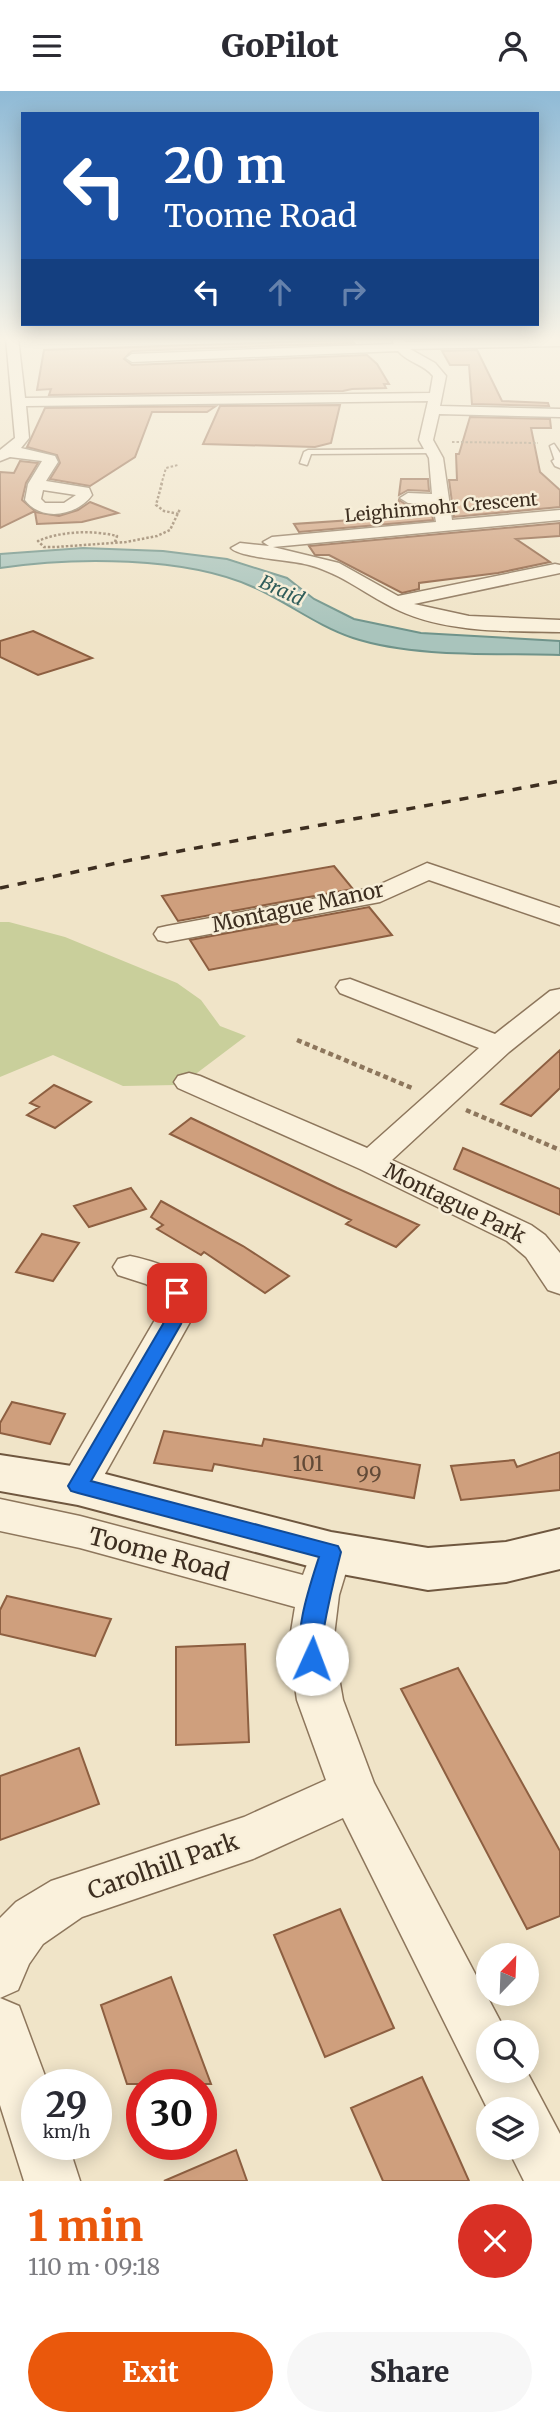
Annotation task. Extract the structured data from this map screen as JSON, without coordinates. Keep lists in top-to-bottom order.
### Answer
{
  "streets": {
    "main road": ["Toome Road"],
    "street": [
      "Leighinmohr Crescent",
      "Montague Manor",
      "Montague Park",
      "Carolhill Park"
    ]
  },
  "water": ["Braid"],
  "house_numbers": ["101", "99"],
  "north": "top right",
  "page": {
    "header": "GoPilot",
    "turn": ["20 m", "Toome Road"],
    "speed": "29 km/h",
    "limit": "30",
    "heading": ["1 min", "110 m · 09:18"],
    "buttons": ["Exit", "Share"]
  }
}
